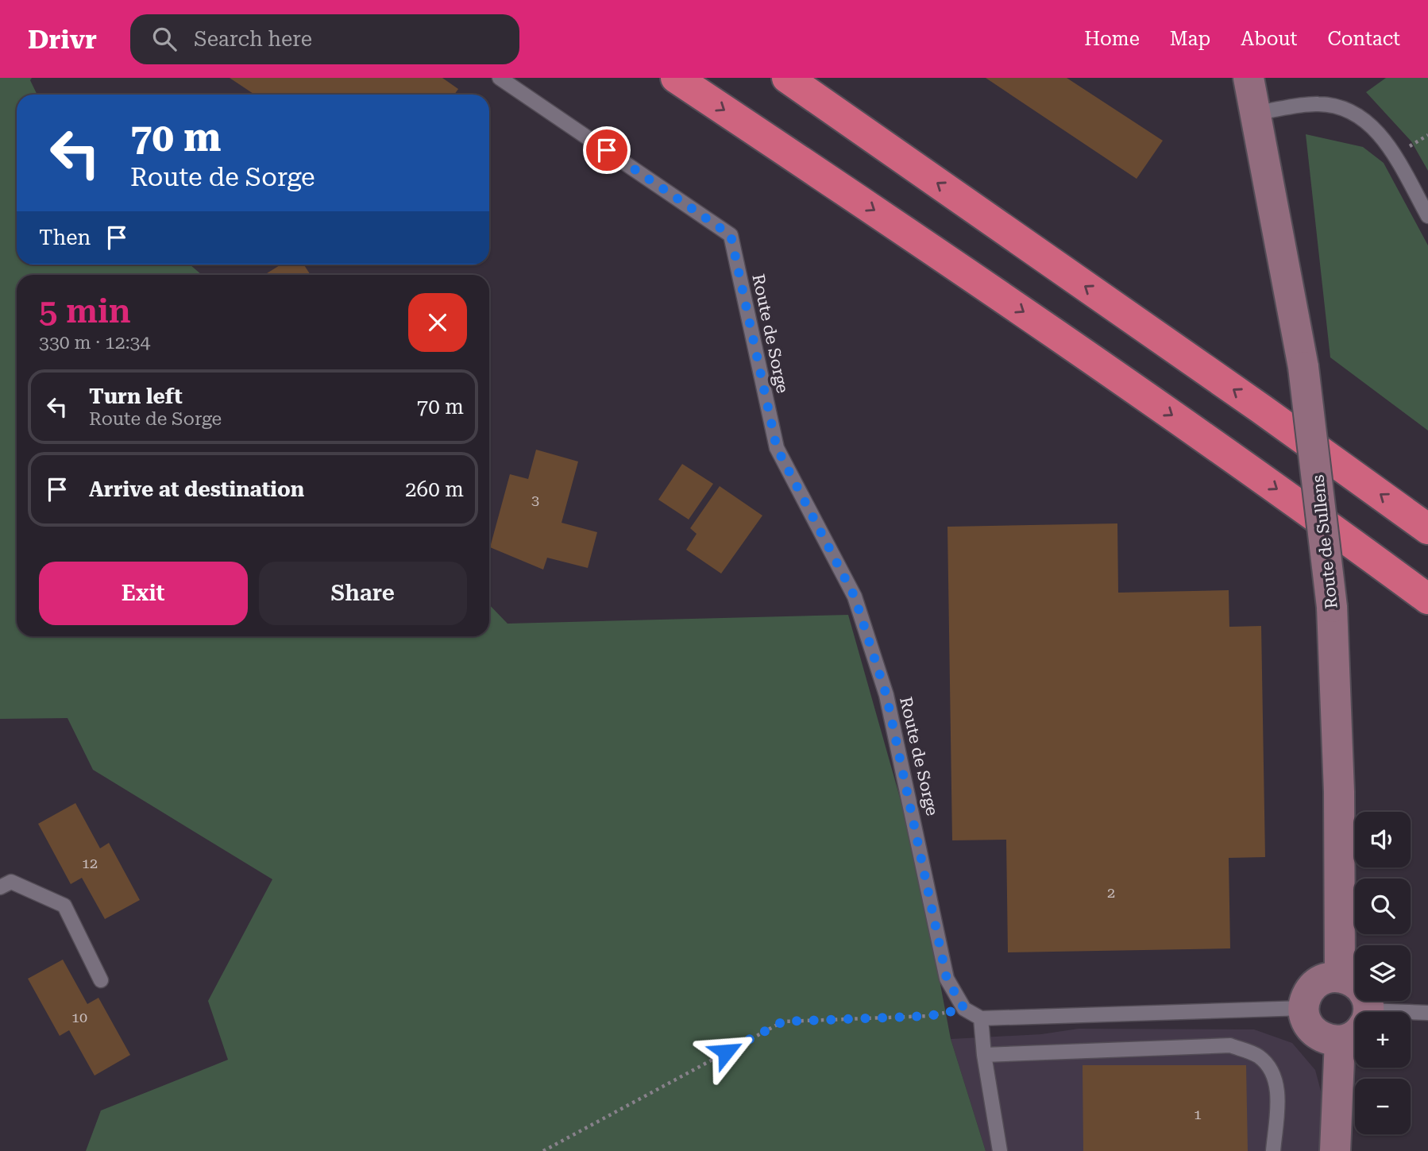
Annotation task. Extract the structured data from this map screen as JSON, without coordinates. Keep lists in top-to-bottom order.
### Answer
{
  "streets": {
    "main road": ["Route de Sullens"],
    "lane": ["Route de Sorge"]
  },
  "house_numbers": [
    "3",
    "12",
    "2",
    "10",
    "1"
  ],
  "page": {
    "header": "Drivr",
    "search": "Search here",
    "nav": [
      "Home",
      "Map",
      "About",
      "Contact"
    ],
    "turn": ["70 m", "Route de Sorge"],
    "then": "Then",
    "heading": ["5 min", "330 m · 12:34"],
    "list": [
      {
        "name": "Turn left",
        "note": "Route de Sorge",
        "value": "70 m"
      },
      {
        "name": "Arrive at destination",
        "value": "260 m"
      }
    ],
    "buttons": ["Exit", "Share"],
    "map_buttons": ["+", "−"]
  }
}
